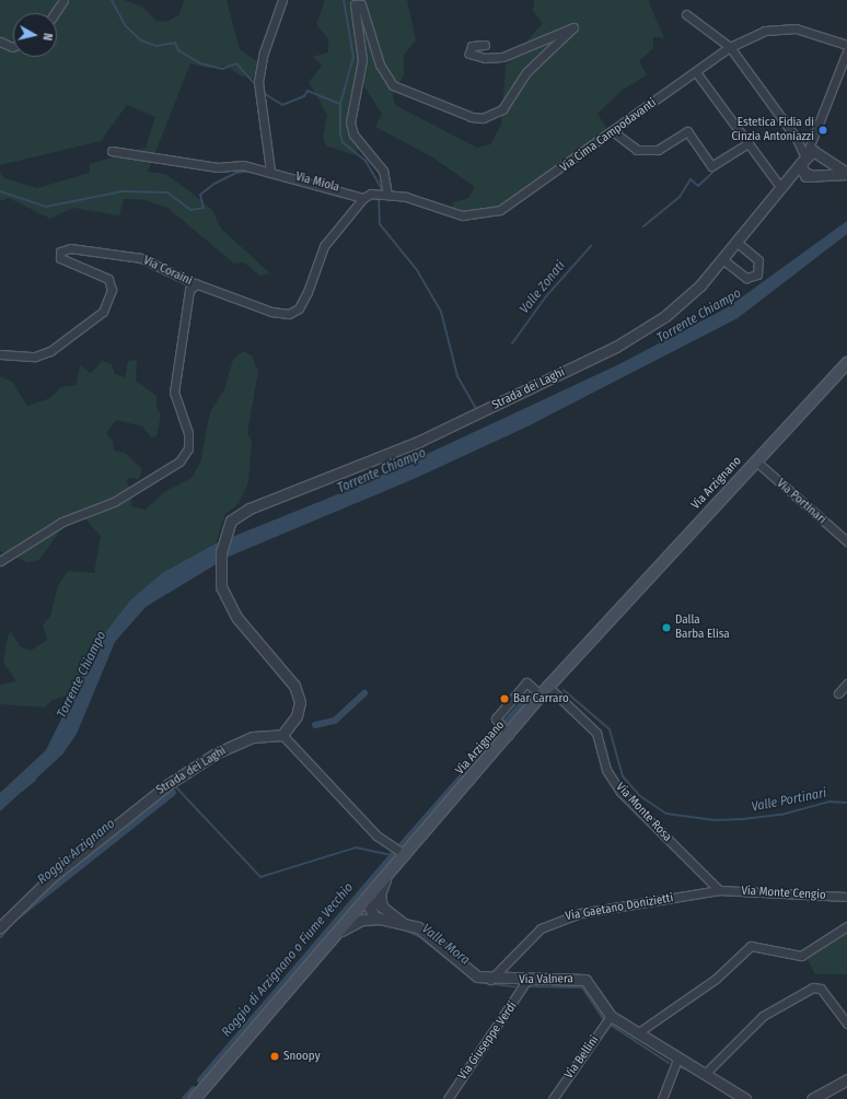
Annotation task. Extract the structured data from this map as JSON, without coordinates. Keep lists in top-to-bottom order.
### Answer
{
  "streets": {
    "main road": ["Via Arzignano"],
    "street": [
      "Via Cima Campodavanti",
      "Via Miola",
      "Via Coraini",
      "Strada dei Laghi",
      "Via Portinari",
      "Via Monte Rosa",
      "Via Monte Cengio",
      "Via Gaetano Donizietti",
      "Via Valnera",
      "Via Giuseppe Verdi",
      "Via Bellini"
    ]
  },
  "crossings": [
    ["Via Cima Campodavanti", "Via Miola"],
    ["Via Cima Campodavanti", "Via Coraini"],
    ["Via Miola", "Via Coraini"],
    ["Via Arzignano", "Via Portinari"],
    ["Via Arzignano", "Via Monte Rosa"],
    ["Via Arzignano", "Via Valnera"],
    ["Via Monte Rosa", "Via Monte Cengio"],
    ["Via Monte Rosa", "Via Gaetano Donizietti"],
    ["Via Monte Cengio", "Via Gaetano Donizietti"],
    ["Via Gaetano Donizietti", "Via Valnera"],
    ["Via Valnera", "Via Giuseppe Verdi"],
    ["Via Valnera", "Via Bellini"]
  ],
  "water": [
    "Valle Zonati",
    "Torrente Chiampo",
    "Valle Portinari",
    "Roggia Arzignano",
    "Valle Mora",
    "Roggia di Arzignano o Fiume Vecchio"
  ],
  "places": [
    "Estetica Fidia di Cinzia Antoniazzi",
    "Dalla Barba Elisa",
    "Bar Carraro",
    "Snoopy"
  ],
  "north": "right"
}
